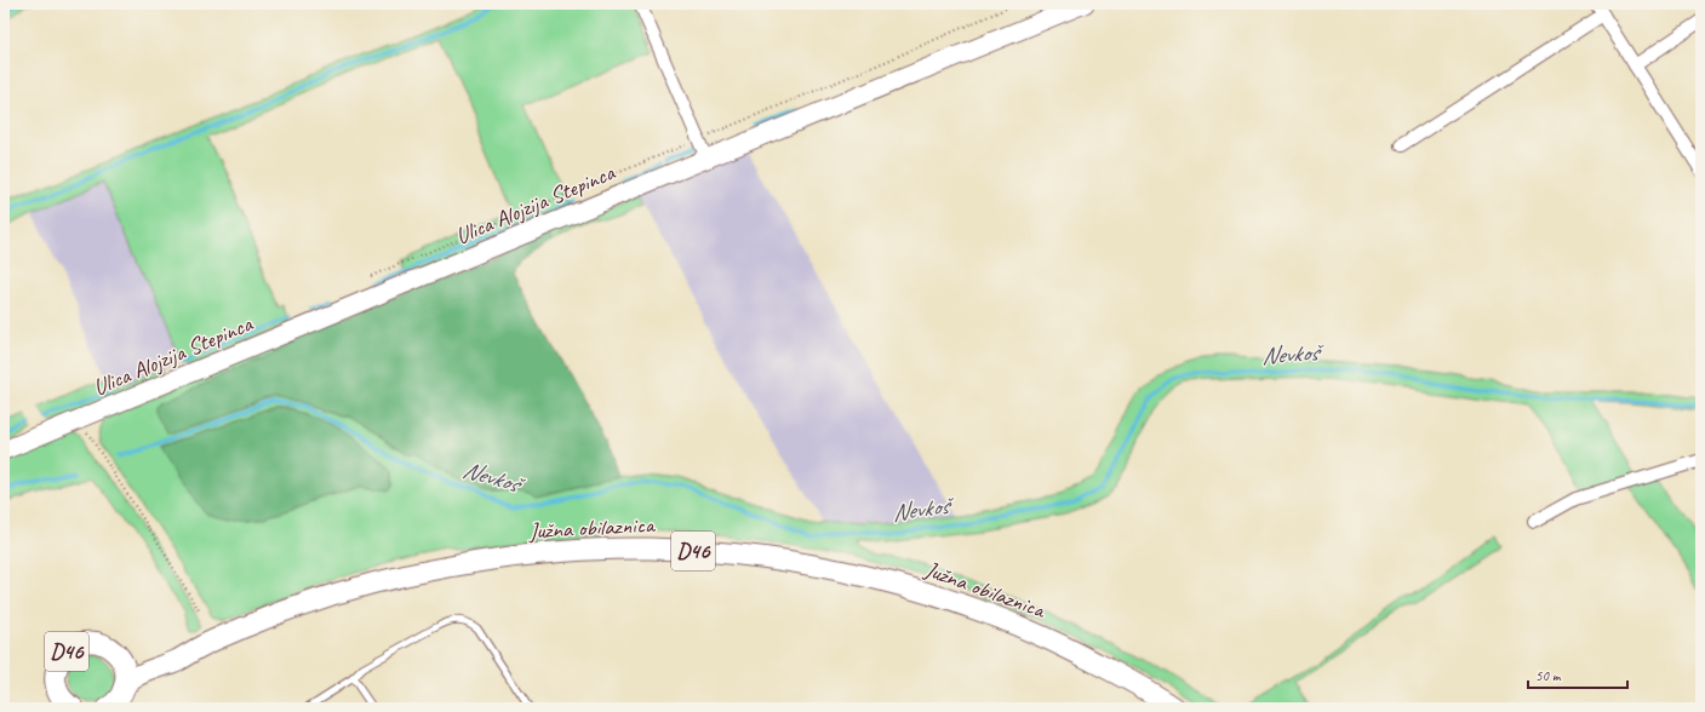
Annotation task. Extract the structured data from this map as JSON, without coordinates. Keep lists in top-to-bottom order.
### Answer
{
  "streets": {
    "main road": ["Ulica Alojzija Stepinca", "Južna obilaznica", "D46"]
  },
  "crossings": [
    ["Južna obilaznica", "D46"]
  ],
  "water": ["Nevkoš"],
  "scale_bar": "50 m"
}
